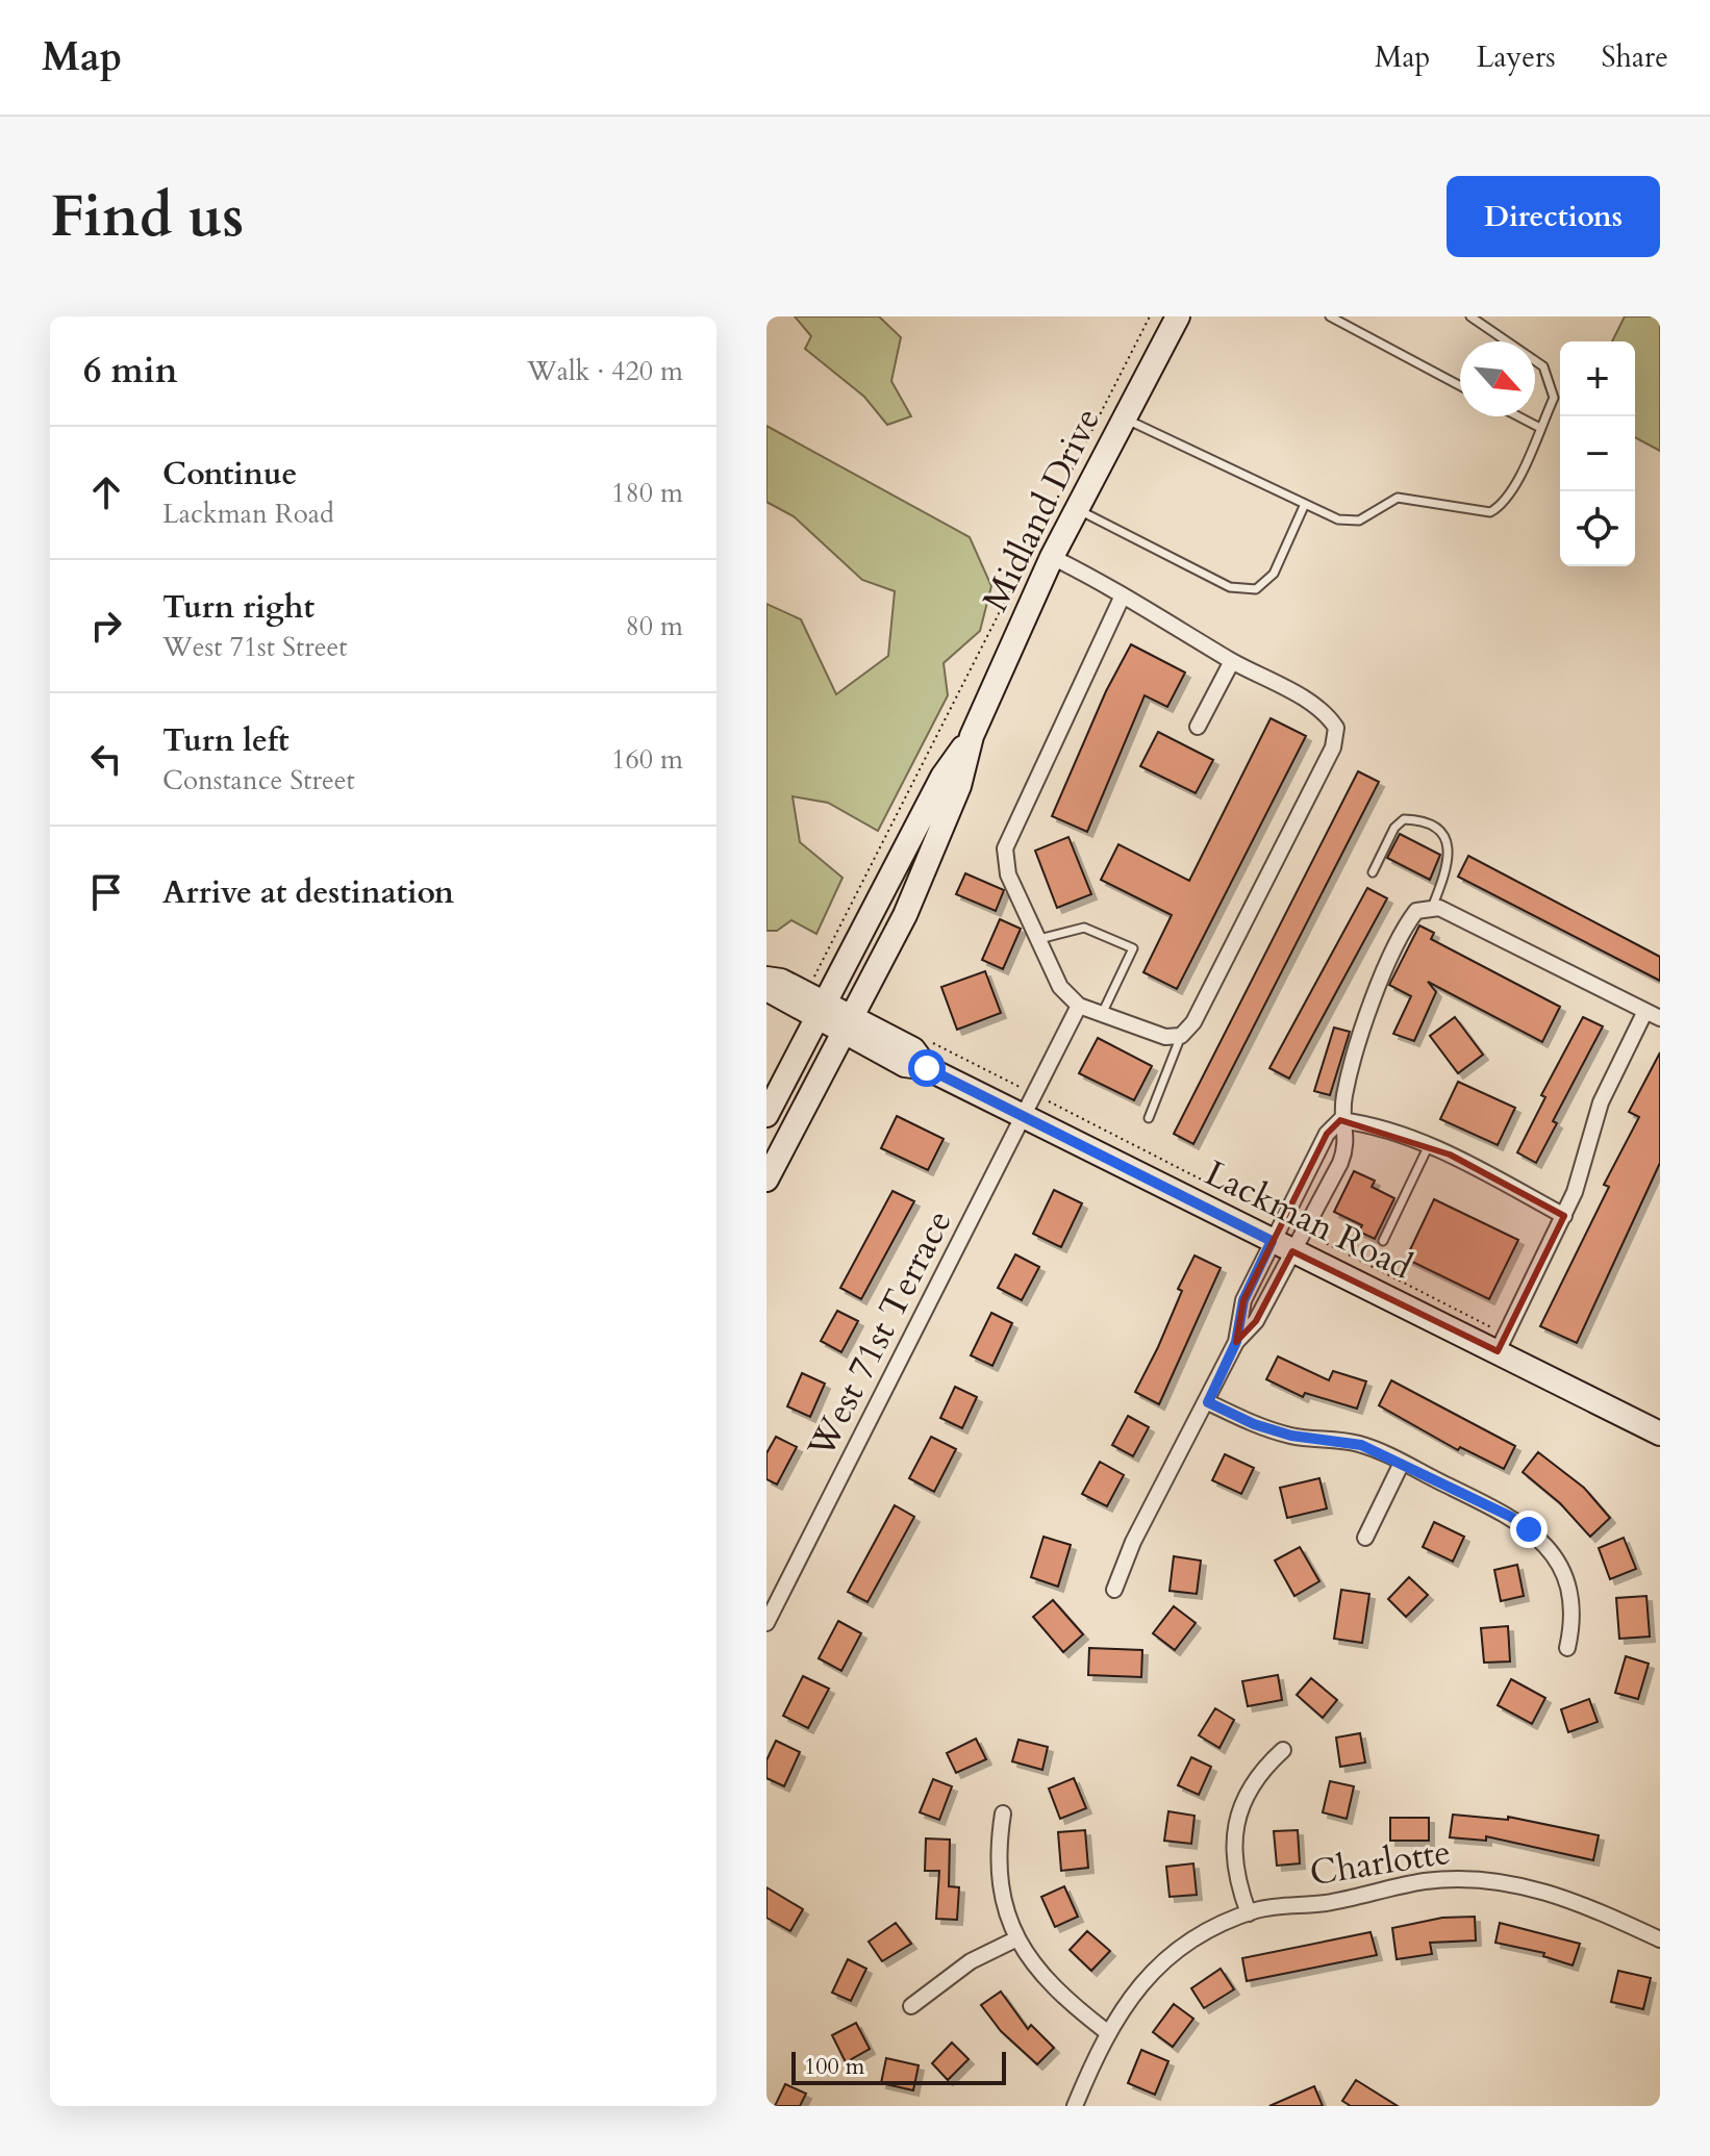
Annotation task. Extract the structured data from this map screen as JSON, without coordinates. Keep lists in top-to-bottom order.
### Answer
{
  "streets": {
    "main road": ["Midland Drive", "Lackman Road"],
    "street": ["West 71st Terrace", "Charlotte"]
  },
  "crossings": [
    ["Midland Drive", "Lackman Road"],
    ["Lackman Road", "West 71st Terrace"]
  ],
  "scale_bar": "100 m",
  "north": "bottom right",
  "page": {
    "header": "Map",
    "nav": ["Map", "Layers", "Share"],
    "buttons": "Directions",
    "title": "Find us",
    "heading": ["6 min", "Walk · 420 m"],
    "map_buttons": ["+", "−"],
    "list": [
      ["Continue", "Lackman Road", "180 m"],
      ["Turn right", "West 71st Street", "80 m"],
      ["Turn left", "Constance Street", "160 m"],
      "Arrive at destination"
    ],
    "scale": "100 m"
  }
}
